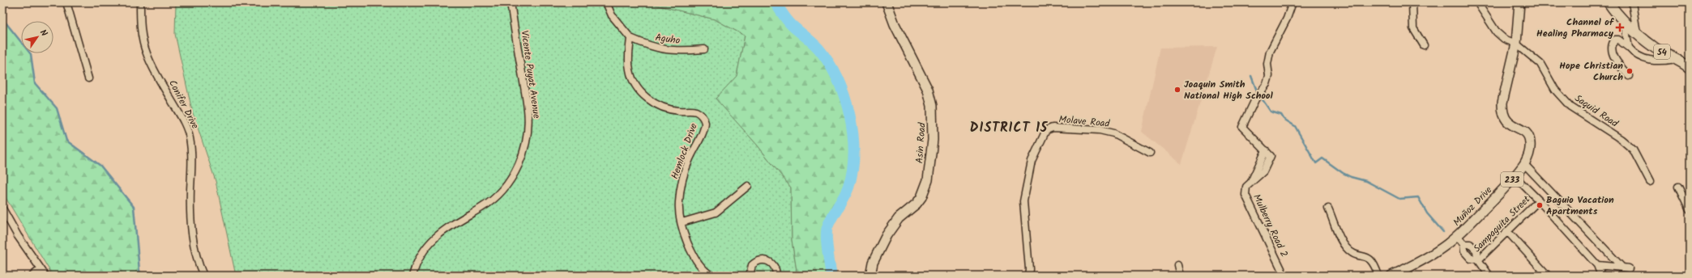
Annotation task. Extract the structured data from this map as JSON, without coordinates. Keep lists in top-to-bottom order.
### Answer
{
  "streets": {
    "highway": ["54"],
    "main road": ["Asin Road", "233", "Muñoz Drive"],
    "street": [
      "Aguho",
      "Vicente Puyat Avenue",
      "Conifer Drive",
      "Saquid Road",
      "Molave Road",
      "Hemlock Drive",
      "Sampaguita Street",
      "Mulberry Road 2"
    ]
  },
  "crossings": [
    ["Aguho", "Hemlock Drive"],
    ["Saquid Road", "Muñoz Drive"],
    ["Muñoz Drive", "Sampaguita Street"]
  ],
  "districts": ["DISTRICT 15"],
  "places": {
    "health": ["Channel of Healing Pharmacy"],
    "other": ["Hope Christian Church", "Joaquin Smith National High School", "Baguio Vacation Apartments"]
  },
  "north": "top right"
}
